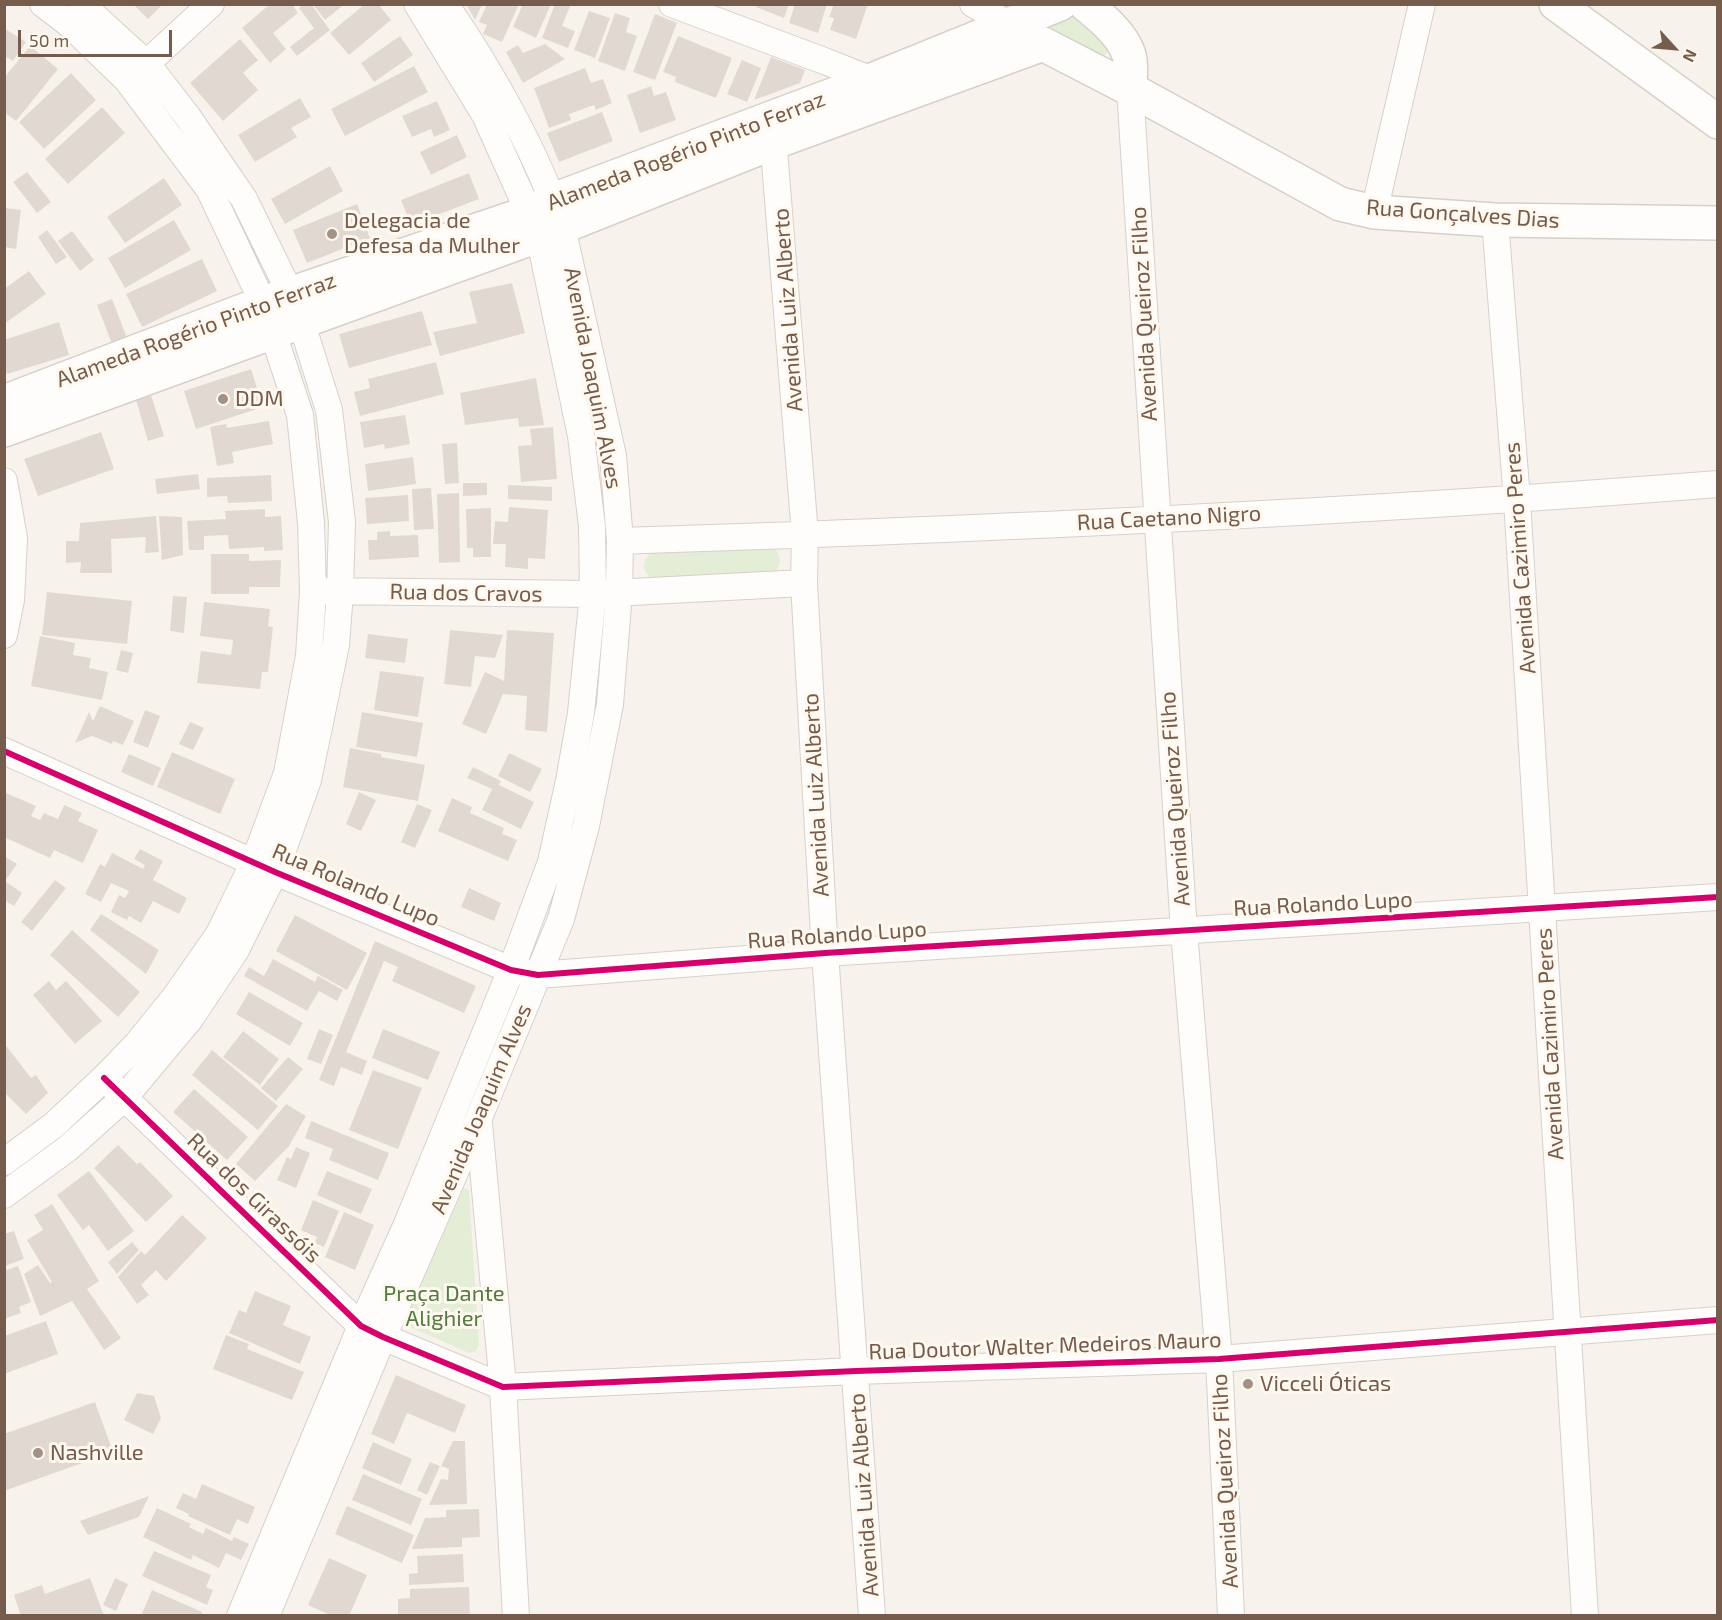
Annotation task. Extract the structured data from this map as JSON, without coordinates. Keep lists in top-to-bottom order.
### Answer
{
  "streets": {
    "street": [
      "Alameda Rogério Pinto Ferraz",
      "Rua Gonçalves Dias",
      "Avenida Luiz Alberto",
      "Avenida Queiroz Filho",
      "Avenida Joaquim Alves",
      "Rua Caetano Nigro",
      "Avenida Cazimiro Peres",
      "Rua dos Cravos",
      "Rua Rolando Lupo",
      "Rua dos Girassóis",
      "Rua Doutor Walter Medeiros Mauro"
    ]
  },
  "crossings": [
    ["Alameda Rogério Pinto Ferraz", "Rua Gonçalves Dias"],
    ["Alameda Rogério Pinto Ferraz", "Avenida Luiz Alberto"],
    ["Alameda Rogério Pinto Ferraz", "Avenida Joaquim Alves"],
    ["Rua Gonçalves Dias", "Avenida Queiroz Filho"],
    ["Rua Gonçalves Dias", "Avenida Cazimiro Peres"],
    ["Avenida Luiz Alberto", "Rua Caetano Nigro"],
    ["Avenida Luiz Alberto", "Rua Rolando Lupo"],
    ["Avenida Luiz Alberto", "Rua Doutor Walter Medeiros Mauro"],
    ["Avenida Queiroz Filho", "Rua Caetano Nigro"],
    ["Avenida Queiroz Filho", "Rua Rolando Lupo"],
    ["Avenida Queiroz Filho", "Rua Doutor Walter Medeiros Mauro"],
    ["Avenida Joaquim Alves", "Rua Caetano Nigro"],
    ["Avenida Joaquim Alves", "Rua dos Cravos"],
    ["Avenida Joaquim Alves", "Rua Rolando Lupo"],
    ["Avenida Joaquim Alves", "Rua dos Girassóis"],
    ["Avenida Joaquim Alves", "Rua Doutor Walter Medeiros Mauro"],
    ["Rua Caetano Nigro", "Avenida Cazimiro Peres"],
    ["Avenida Cazimiro Peres", "Rua Rolando Lupo"],
    ["Avenida Cazimiro Peres", "Rua Doutor Walter Medeiros Mauro"],
    ["Rua dos Girassóis", "Rua Doutor Walter Medeiros Mauro"]
  ],
  "parks": ["Praça Dante Alighier"],
  "places": [
    "Delegacia de Defesa da Mulher",
    "DDM",
    "Vicceli Óticas",
    "Nashville"
  ],
  "scale_bar": "50 m",
  "north": "bottom right"
}
